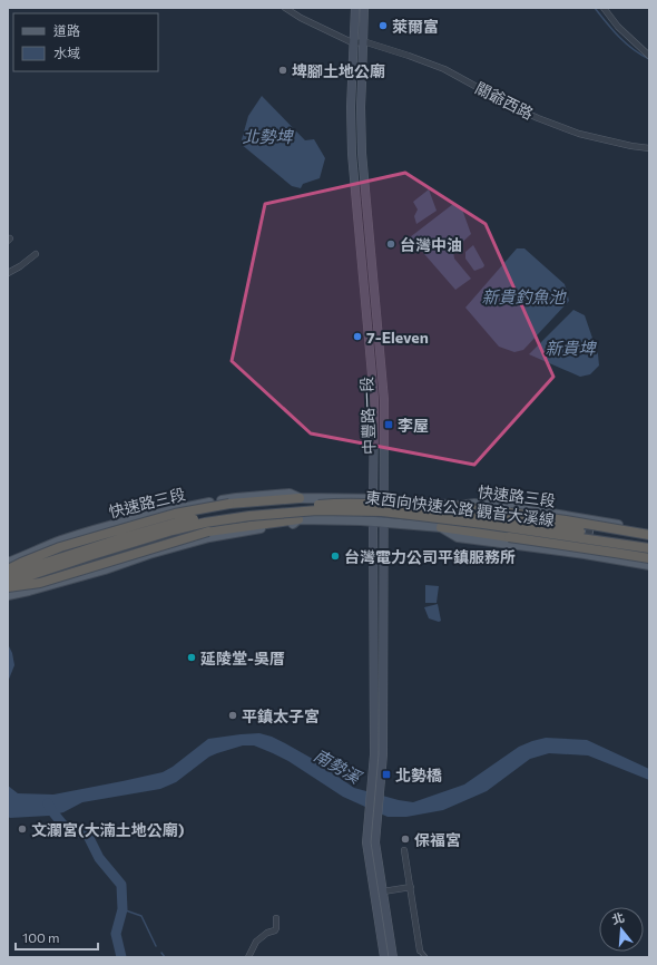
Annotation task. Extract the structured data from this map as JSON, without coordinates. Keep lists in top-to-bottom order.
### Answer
{
  "streets": {
    "highway": ["東西向快速公路 觀音大溪線"],
    "main road": ["中豐路一段", "快速路三段"],
    "street": ["關爺西路"]
  },
  "crossings": [
    ["關爺西路", "中豐路一段"],
    ["中豐路一段", "快速路三段"]
  ],
  "water": [
    "北勢埤",
    "新貴釣魚池",
    "新貴埤",
    "南勢溪"
  ],
  "places": {
    "other": [
      "萊爾富",
      "埤腳土地公廟",
      "台灣中油",
      "7-Eleven",
      "台灣電力公司平鎮服務所",
      "延陵堂-吳厝",
      "平鎮太子宮",
      "文瀾宮(大湳土地公廟)",
      "保福宮"
    ],
    "transit": ["李屋", "北勢橋"]
  },
  "legend": ["道路", "水域"],
  "scale_bar": "100 m",
  "north": "top"
}
